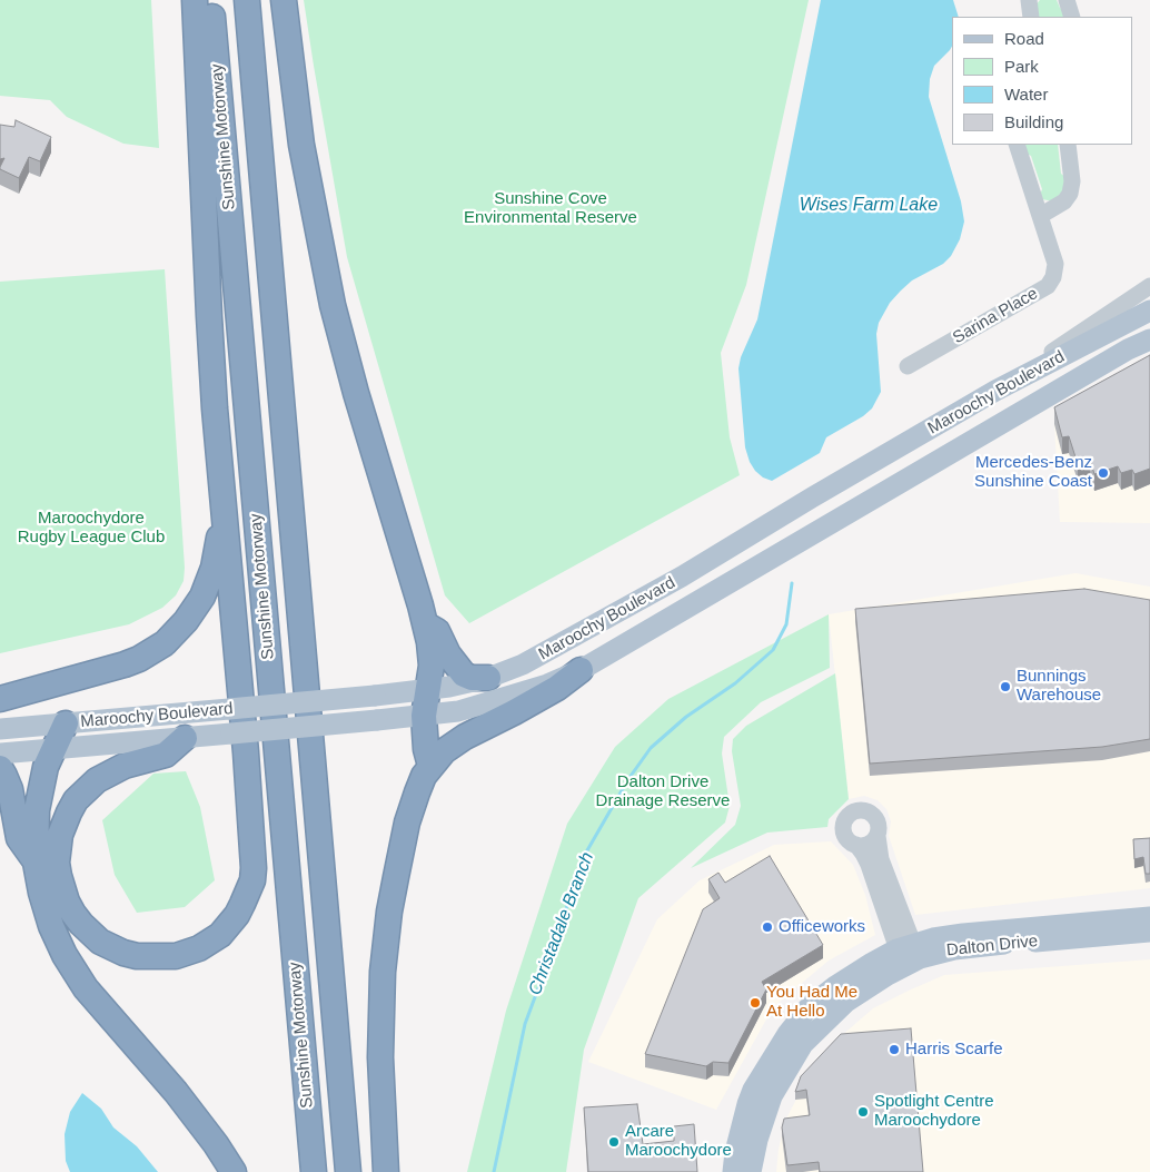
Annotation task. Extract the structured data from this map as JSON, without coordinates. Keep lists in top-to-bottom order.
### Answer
{
  "streets": {
    "highway": ["Sunshine Motorway"],
    "main road": ["Maroochy Boulevard", "Dalton Drive"],
    "street": ["Sarina Place"]
  },
  "water": ["Wises Farm Lake", "Christadale Branch"],
  "parks": ["Sunshine Cove Environmental Reserve", "Maroochydore Rugby League Club", "Dalton Drive Drainage Reserve"],
  "places": [
    "Mercedes-Benz Sunshine Coast",
    "Bunnings Warehouse",
    "Officeworks",
    "You Had Me At Hello",
    "Harris Scarfe",
    "Spotlight Centre Maroochydore",
    "Arcare Maroochydore"
  ],
  "legend": [
    "Road",
    "Park",
    "Water",
    "Building"
  ]
}
